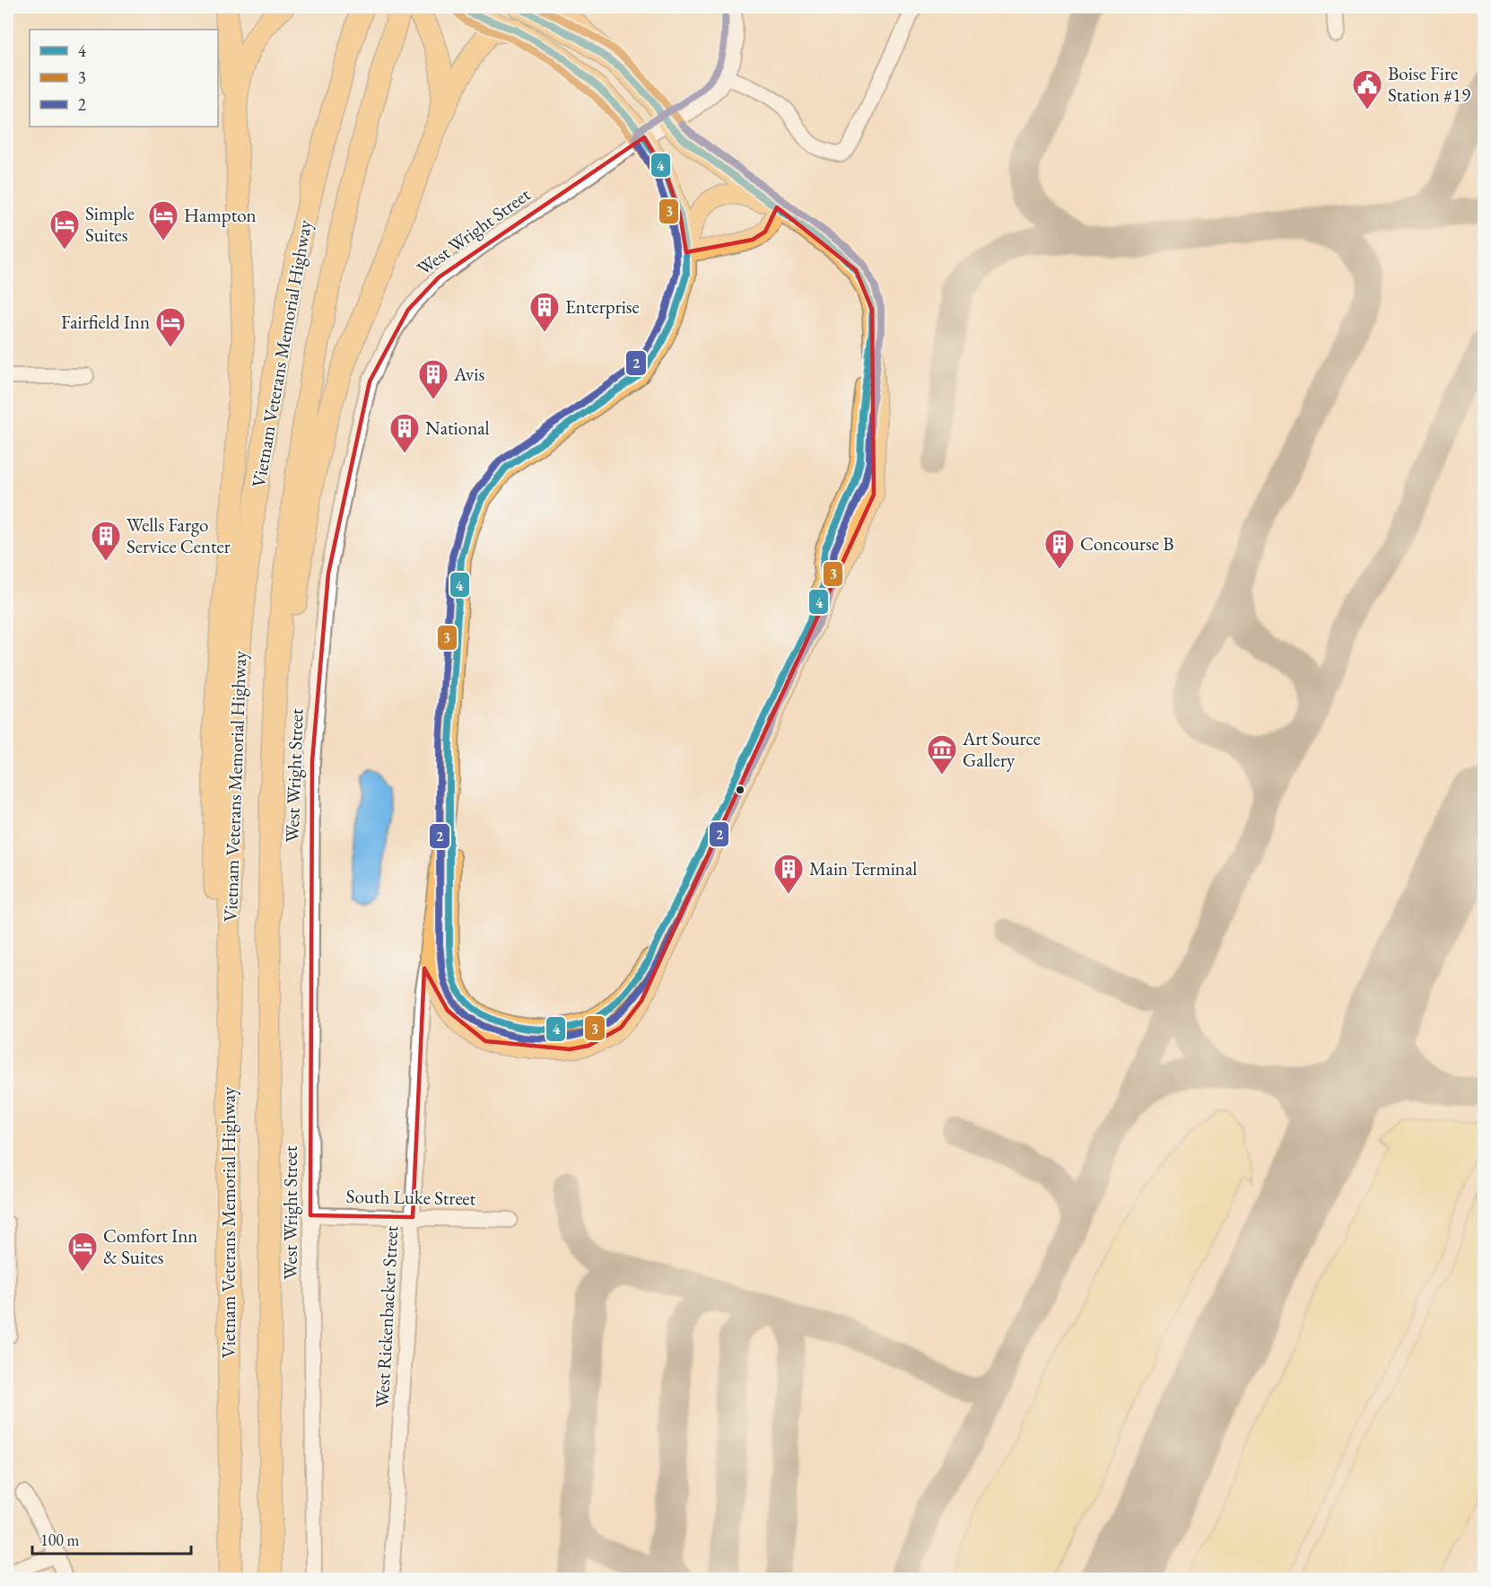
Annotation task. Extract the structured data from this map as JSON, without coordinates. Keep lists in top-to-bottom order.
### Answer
{
  "streets": {
    "highway": ["Vietnam Veterans Memorial Highway"],
    "street": ["West Wright Street", "South Luke Street", "West Rickenbacker Street"]
  },
  "crossings": [
    ["West Wright Street", "South Luke Street"],
    ["South Luke Street", "West Rickenbacker Street"]
  ],
  "places": {
    "public building": ["Boise Fire Station #19"],
    "hotel": [
      "Hampton",
      "Simple Suites",
      "Fairfield Inn",
      "Comfort Inn & Suites"
    ],
    "building": [
      "Enterprise",
      "Avis",
      "National",
      "Wells Fargo Service Center",
      "Concourse B",
      "Main Terminal"
    ],
    "museum": ["Art Source Gallery"]
  },
  "lines": ["transit line 4", "transit line 3", "transit line 2"],
  "legend": ["4", "3", "2"],
  "scale_bar": "100 m"
}
